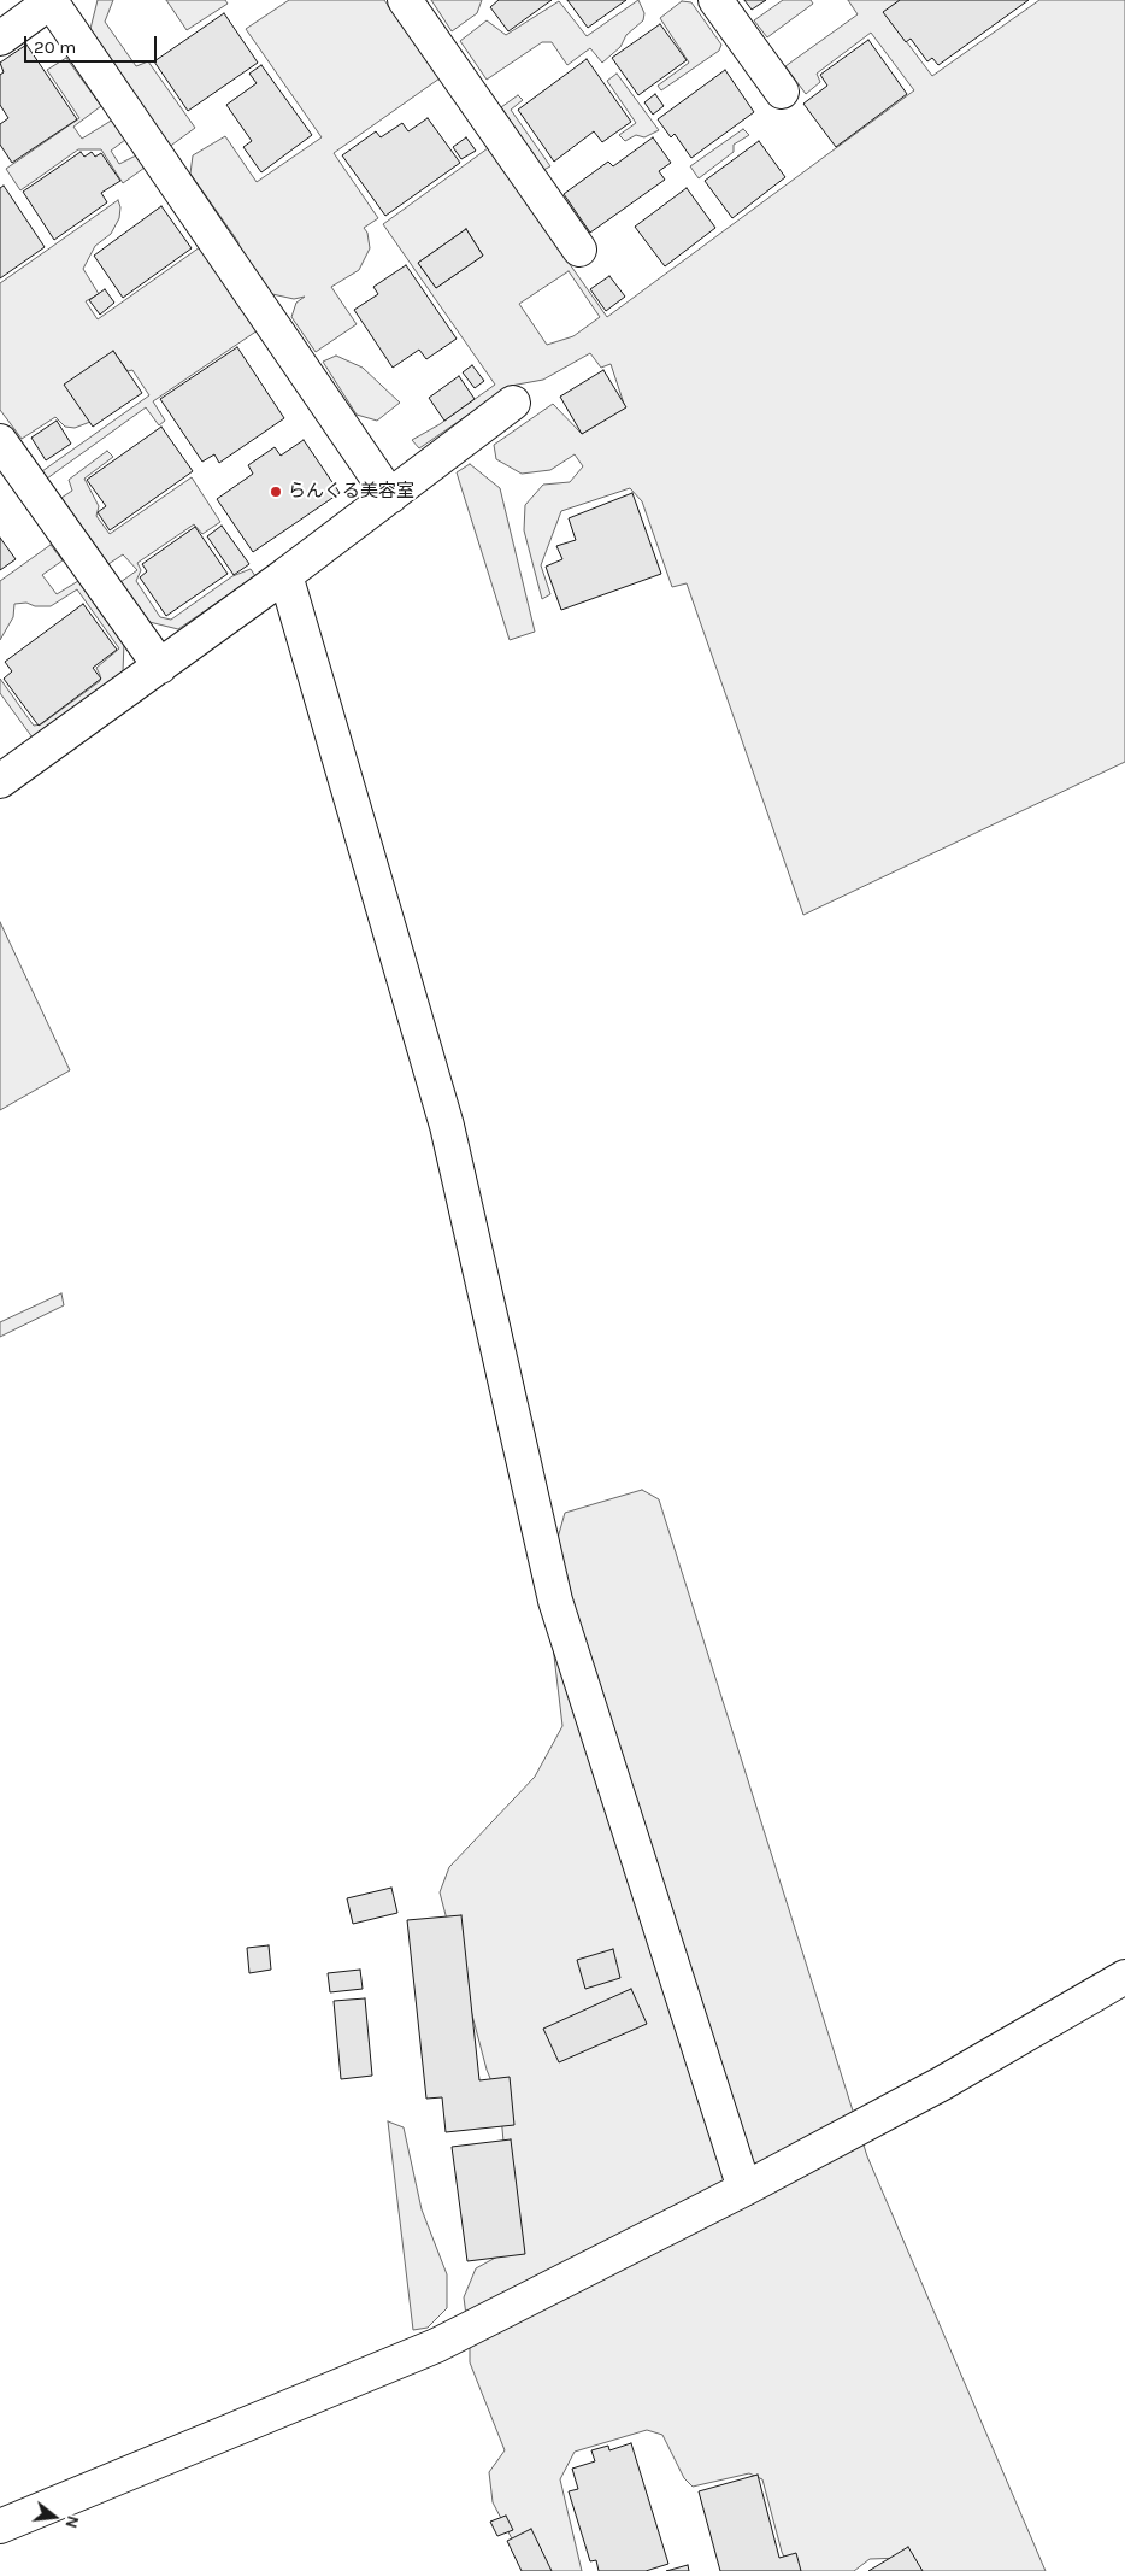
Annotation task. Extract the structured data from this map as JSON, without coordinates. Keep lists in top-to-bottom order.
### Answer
{
  "places": ["らんくる美容室"],
  "scale_bar": "20 m",
  "north": "right"
}
